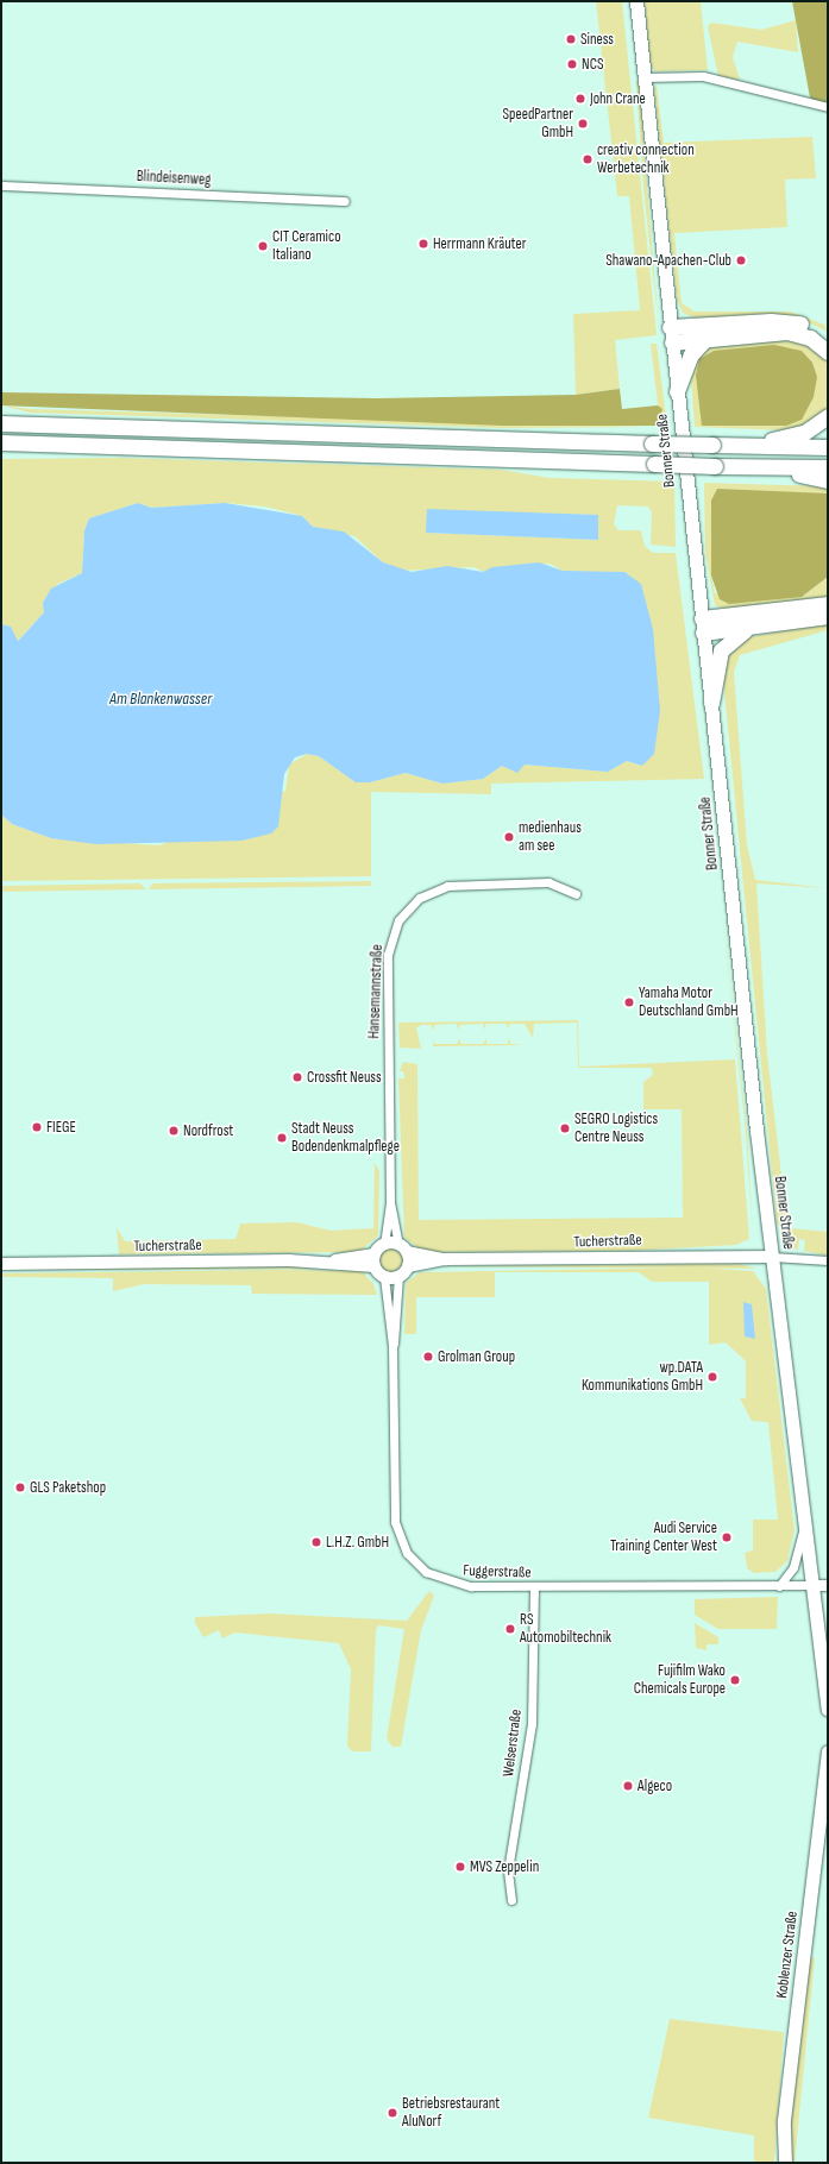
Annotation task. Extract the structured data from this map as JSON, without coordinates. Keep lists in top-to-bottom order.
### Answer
{
  "streets": {
    "main road": ["Bonner Straße", "Tucherstraße", "Koblenzer Straße"],
    "street": [
      "Blindeisenweg",
      "Hansemannstraße",
      "Fuggerstraße",
      "Welserstraße"
    ]
  },
  "crossings": [
    ["Bonner Straße", "Tucherstraße"],
    ["Bonner Straße", "Fuggerstraße"],
    ["Hansemannstraße", "Tucherstraße"],
    ["Hansemannstraße", "Fuggerstraße"],
    ["Tucherstraße", "Fuggerstraße"],
    ["Fuggerstraße", "Welserstraße"]
  ],
  "water": ["Am Blankenwasser"],
  "places": [
    "Siness",
    "NCS",
    "John Crane",
    "SpeedPartner GmbH",
    "creativ connection Werbetechnik",
    "Herrmann Kräuter",
    "CIT Ceramico Italiano",
    "Shawano-Apachen-Club",
    "medienhaus am see",
    "Yamaha Motor Deutschland GmbH",
    "Crossfit Neuss",
    "FIEGE",
    "SEGRO Logistics Centre Neuss",
    "Nordfrost",
    "Stadt Neuss Bodendenkmalpflege",
    "Grolman Group",
    "wp.DATA Kommunikations GmbH",
    "GLS Paketshop",
    "Audi Service Training Center West",
    "L.H.Z. GmbH",
    "RS Automobiltechnik",
    "Fujifilm Wako Chemicals Europe",
    "Algeco",
    "MVS Zeppelin",
    "Betriebsrestaurant AluNorf"
  ]
}
